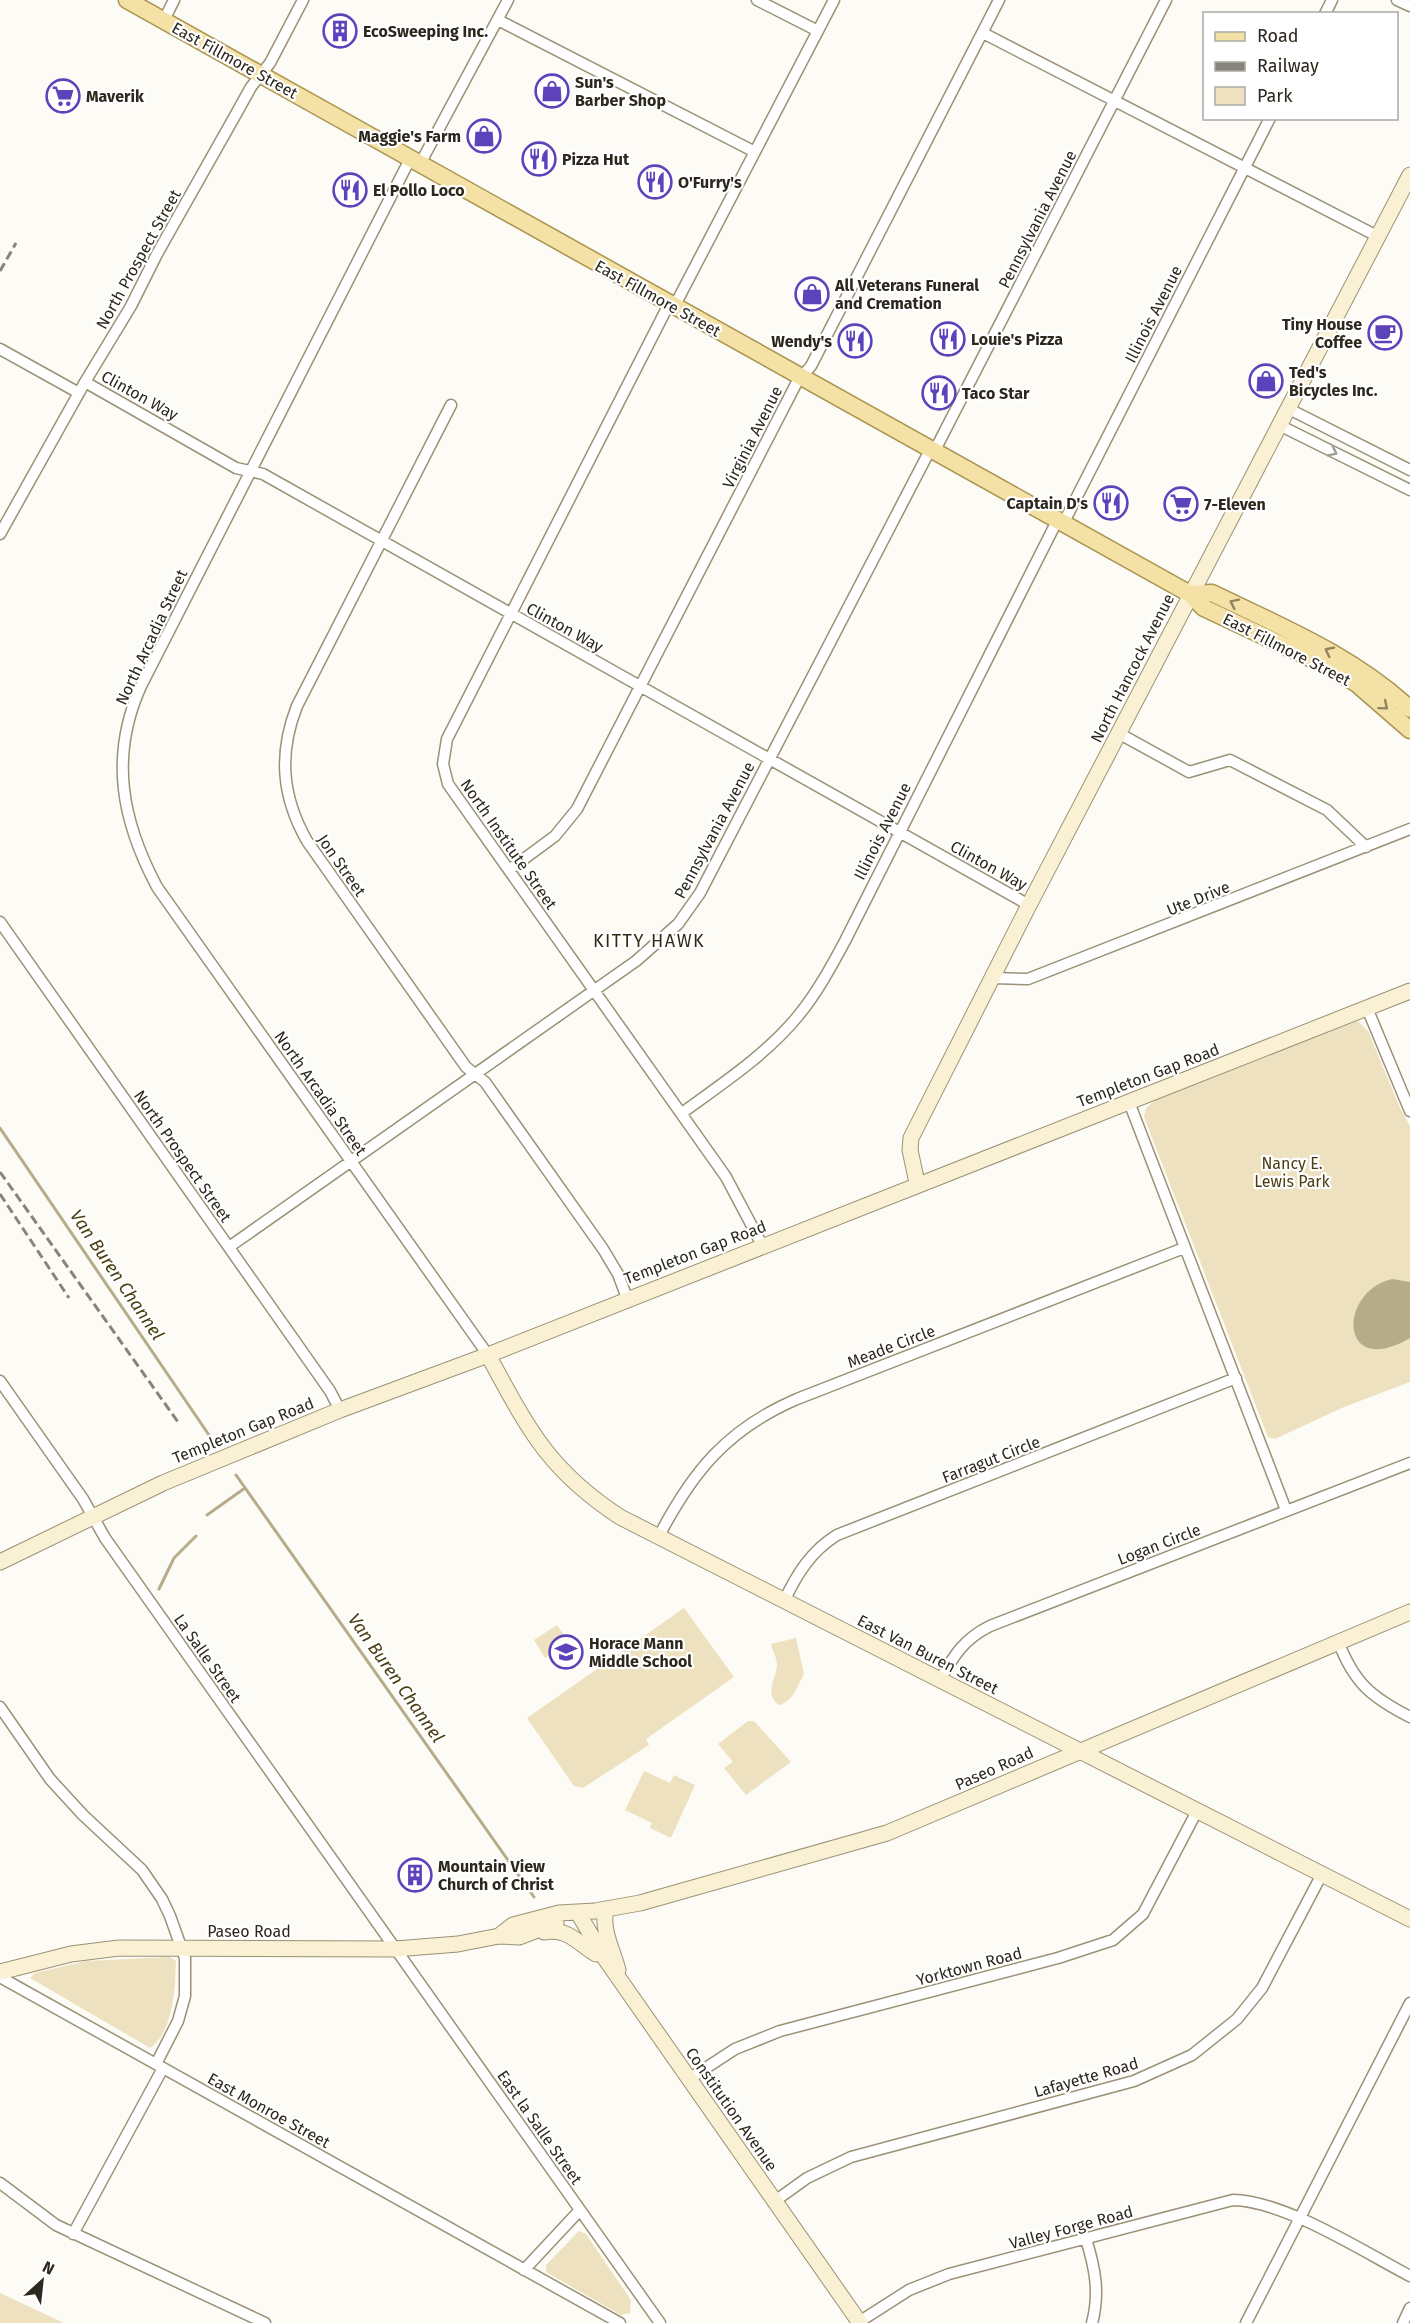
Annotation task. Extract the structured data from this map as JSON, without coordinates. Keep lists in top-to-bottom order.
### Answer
{
  "streets": {
    "main road": ["East Fillmore Street"],
    "street": [
      "Pennsylvania Avenue",
      "North Prospect Street",
      "Illinois Avenue",
      "Clinton Way",
      "Virginia Avenue",
      "North Arcadia Street",
      "North Hancock Avenue",
      "North Institute Street",
      "Jon Street",
      "Ute Drive",
      "Templeton Gap Road",
      "Meade Circle",
      "Farragut Circle",
      "Logan Circle",
      "East Van Buren Street",
      "La Salle Street",
      "Paseo Road",
      "Yorktown Road",
      "Lafayette Road",
      "Constitution Avenue",
      "East Monroe Street",
      "East la Salle Street",
      "Valley Forge Road"
    ]
  },
  "crossings": [
    ["East Fillmore Street", "Pennsylvania Avenue"],
    ["East Fillmore Street", "North Prospect Street"],
    ["East Fillmore Street", "Illinois Avenue"],
    ["East Fillmore Street", "Virginia Avenue"],
    ["East Fillmore Street", "North Arcadia Street"],
    ["East Fillmore Street", "North Hancock Avenue"],
    ["East Fillmore Street", "North Institute Street"],
    ["Pennsylvania Avenue", "North Prospect Street"],
    ["Pennsylvania Avenue", "Clinton Way"],
    ["Pennsylvania Avenue", "North Arcadia Street"],
    ["Pennsylvania Avenue", "North Institute Street"],
    ["Pennsylvania Avenue", "Jon Street"],
    ["North Prospect Street", "Clinton Way"],
    ["North Prospect Street", "Templeton Gap Road"],
    ["Illinois Avenue", "Clinton Way"],
    ["Illinois Avenue", "North Institute Street"],
    ["Clinton Way", "Virginia Avenue"],
    ["Clinton Way", "North Arcadia Street"],
    ["Clinton Way", "North Hancock Avenue"],
    ["Clinton Way", "North Institute Street"],
    ["Clinton Way", "Jon Street"],
    ["Virginia Avenue", "North Institute Street"],
    ["North Arcadia Street", "Templeton Gap Road"],
    ["North Arcadia Street", "East Van Buren Street"],
    ["North Hancock Avenue", "Ute Drive"],
    ["North Hancock Avenue", "Templeton Gap Road"],
    ["North Institute Street", "Templeton Gap Road"],
    ["Jon Street", "Templeton Gap Road"],
    ["Templeton Gap Road", "East Van Buren Street"],
    ["Templeton Gap Road", "La Salle Street"],
    ["Meade Circle", "East Van Buren Street"],
    ["Farragut Circle", "East Van Buren Street"],
    ["Logan Circle", "East Van Buren Street"],
    ["East Van Buren Street", "Paseo Road"],
    ["East Van Buren Street", "Yorktown Road"],
    ["East Van Buren Street", "Lafayette Road"],
    ["La Salle Street", "Paseo Road"],
    ["La Salle Street", "East la Salle Street"],
    ["Paseo Road", "Constitution Avenue"],
    ["Paseo Road", "East la Salle Street"],
    ["Yorktown Road", "Constitution Avenue"],
    ["Lafayette Road", "Constitution Avenue"],
    ["Constitution Avenue", "Valley Forge Road"]
  ],
  "districts": ["KITTY HAWK"],
  "water": ["Van Buren Channel"],
  "parks": ["Nancy E. Lewis Park"],
  "places": {
    "building": ["EcoSweeping Inc.", "Mountain View Church of Christ"],
    "shop": [
      "Sun's Barber Shop",
      "Maggie's Farm",
      "All Veterans Funeral and Cremation",
      "Ted's Bicycles Inc."
    ],
    "supermarket": ["Maverik", "7-Eleven"],
    "restaurant": [
      "Pizza Hut",
      "O'Furry's",
      "El Pollo Loco",
      "Louie's Pizza",
      "Wendy's",
      "Taco Star",
      "Captain D's"
    ],
    "cafe": ["Tiny House Coffee"],
    "school or university": ["Horace Mann Middle School"]
  },
  "legend": ["Road", "Railway", "Park"],
  "north": "top right"
}
